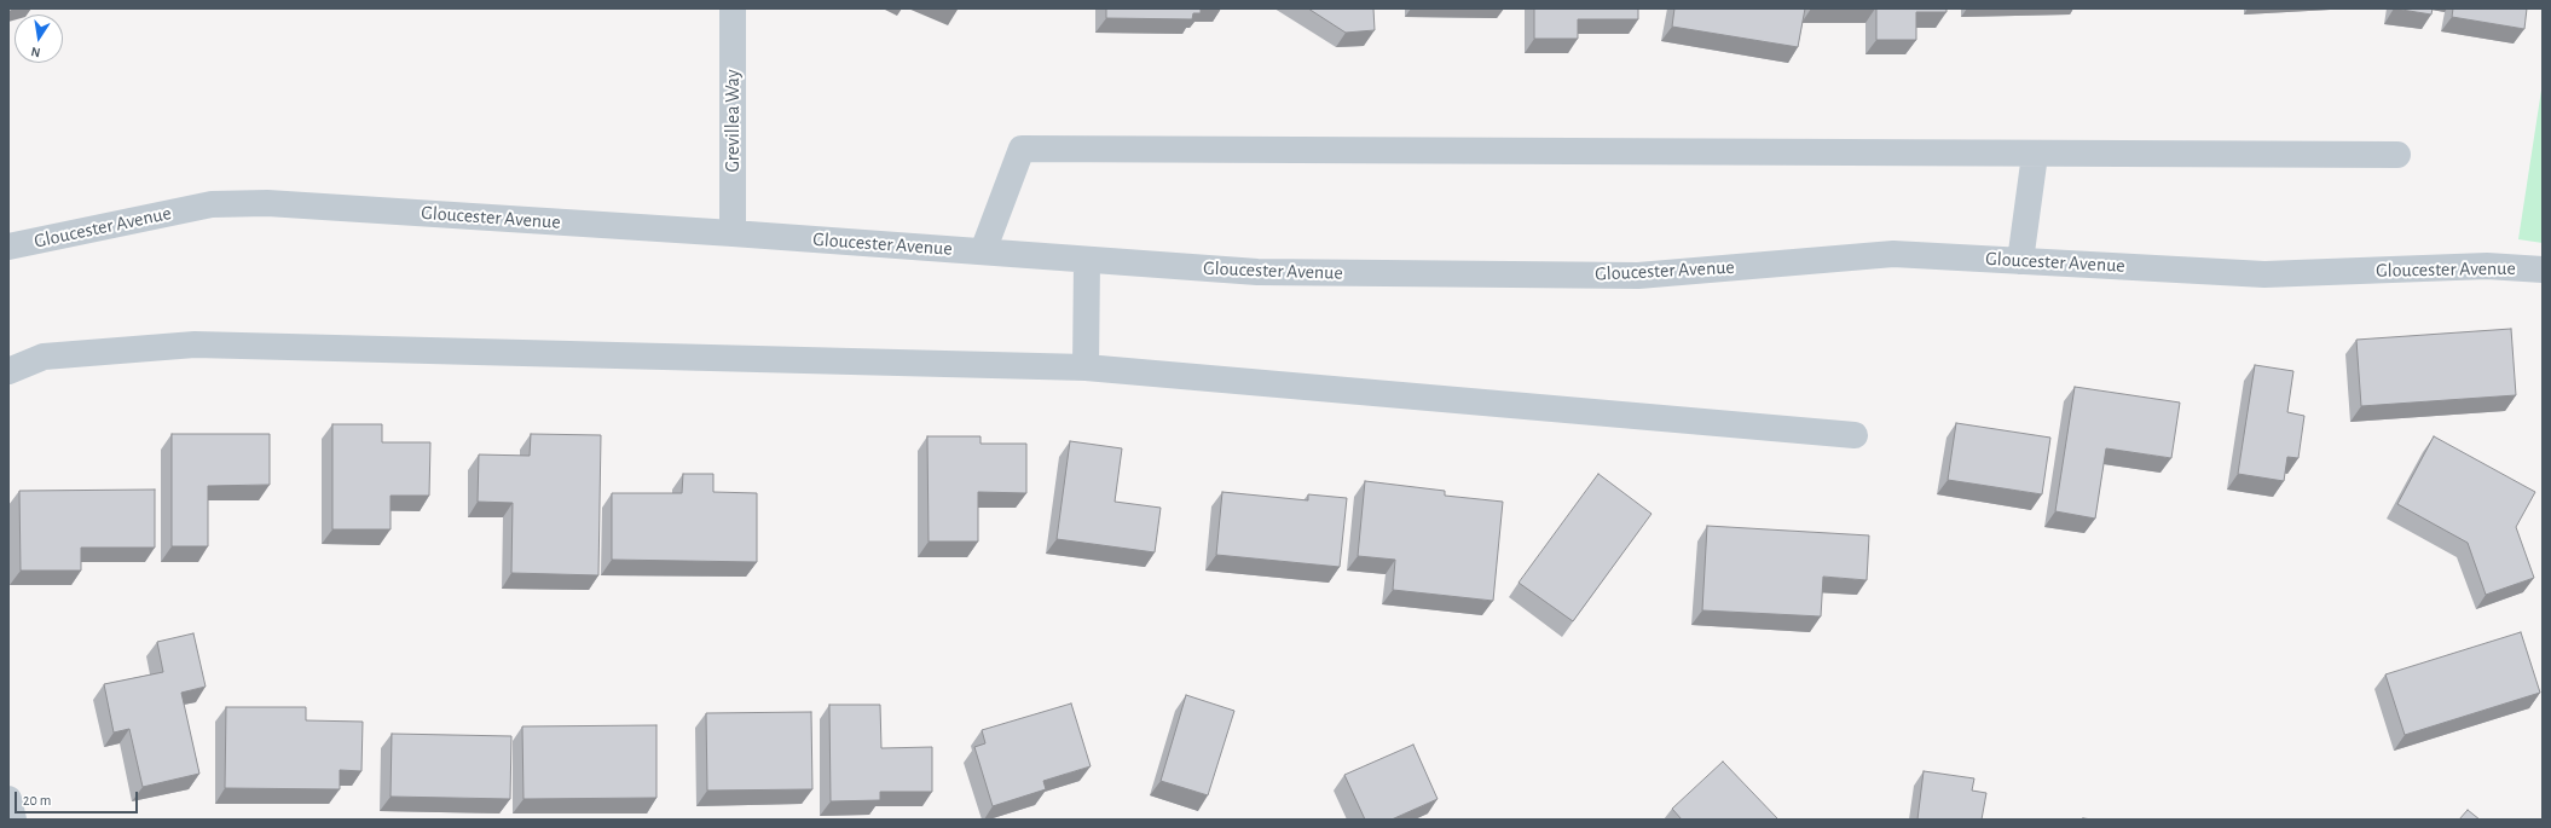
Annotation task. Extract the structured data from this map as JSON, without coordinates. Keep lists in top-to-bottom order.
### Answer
{
  "streets": {
    "street": ["Grevillea Way", "Gloucester Avenue"]
  },
  "crossings": [
    ["Grevillea Way", "Gloucester Avenue"]
  ],
  "scale_bar": "20 m",
  "north": "bottom"
}
